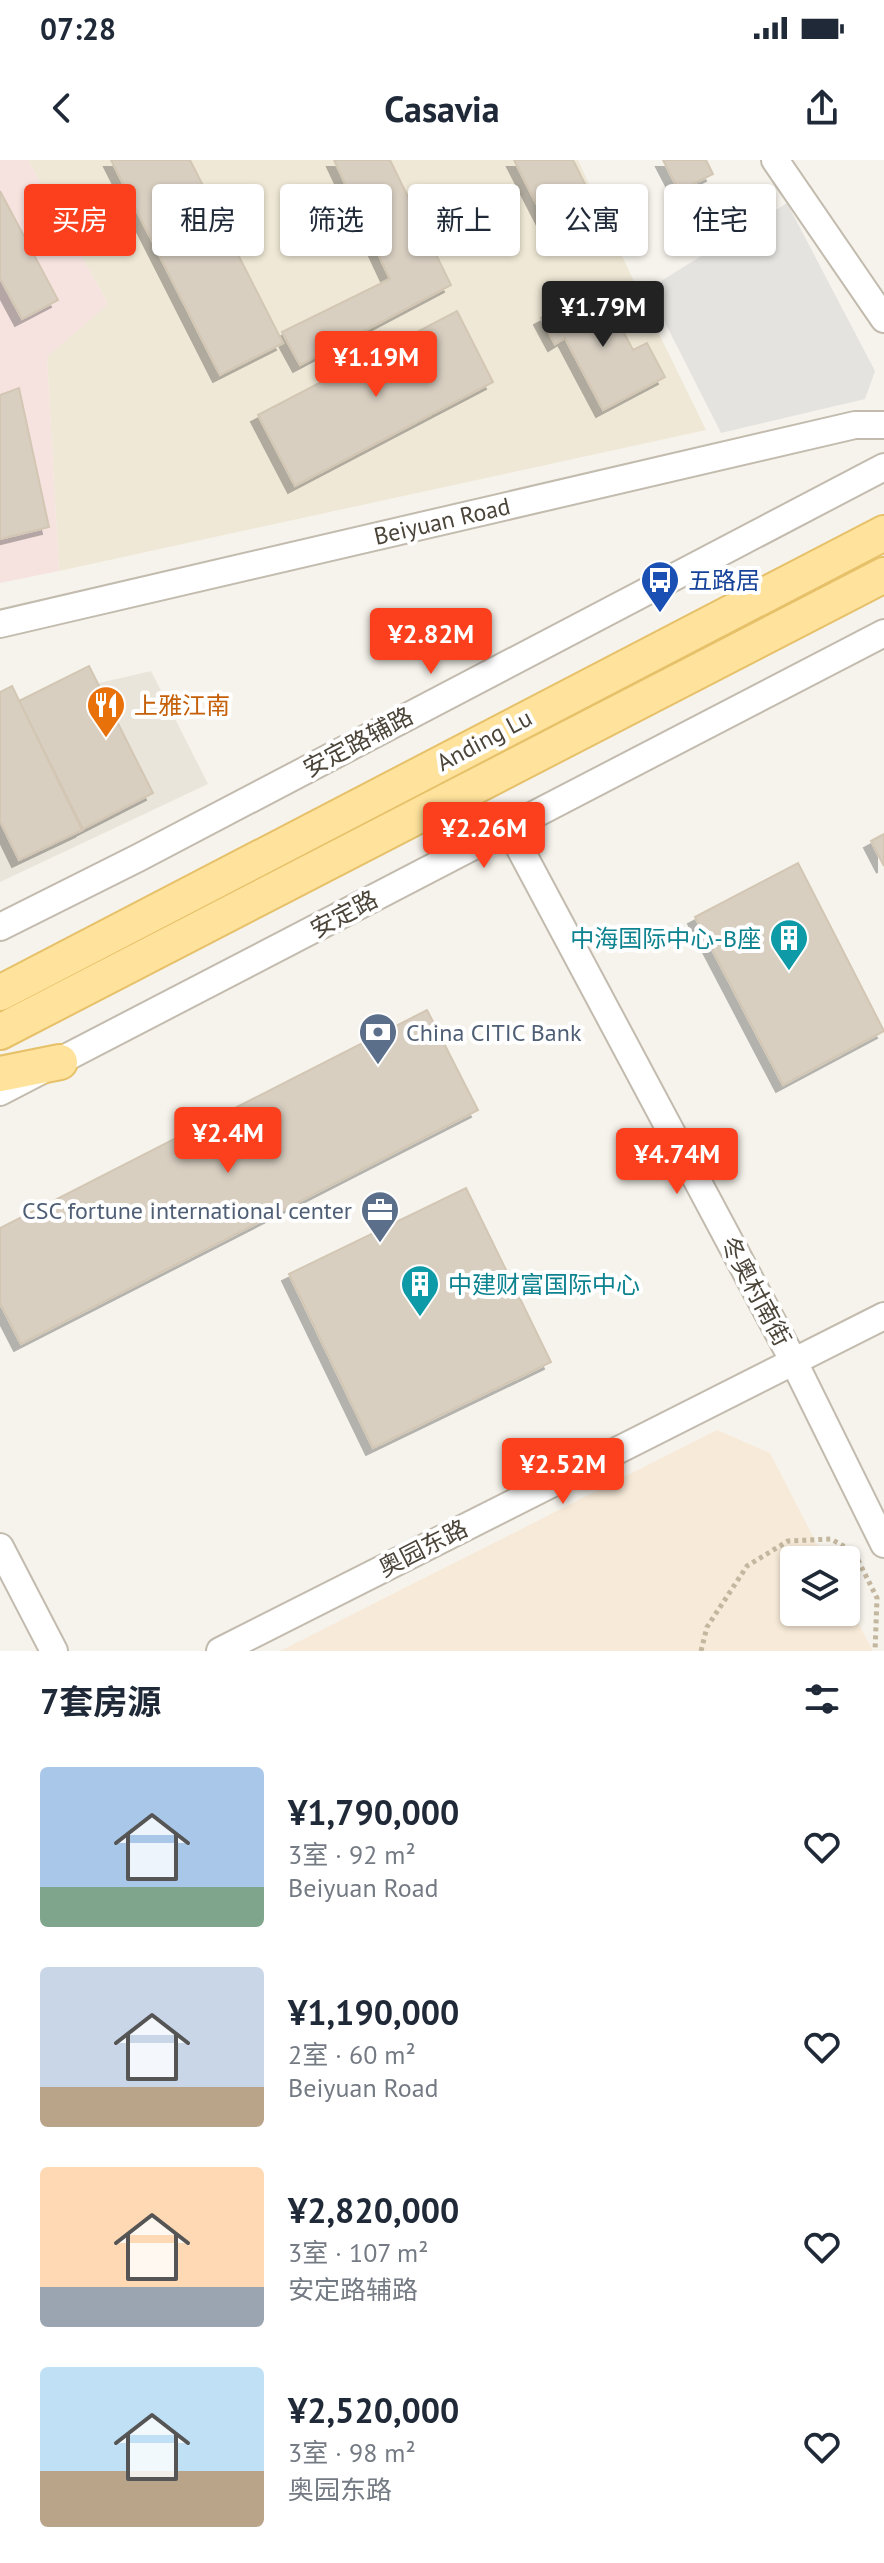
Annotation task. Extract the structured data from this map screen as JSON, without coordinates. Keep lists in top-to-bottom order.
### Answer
{
  "streets": {
    "main road": ["Anding Lu"],
    "street": [
      "Beiyuan Road",
      "安定路辅路",
      "安定路",
      "冬奥村南街",
      "奥园东路"
    ]
  },
  "crossings": [
    ["安定路", "冬奥村南街"],
    ["冬奥村南街", "奥园东路"]
  ],
  "places": {
    "bus stop": ["五路居"],
    "restaurant": ["上雅江南"],
    "building": ["中海国际中心-B座", "中建财富国际中心"],
    "bank": ["China CITIC Bank"],
    "office": ["CSC fortune international center"]
  },
  "page": {
    "status": "07:28",
    "header": "Casavia",
    "chip": [
      "买房",
      "租房",
      "筛选",
      "新上",
      "公寓",
      "住宅"
    ],
    "price": [
      "¥1.79M",
      "¥1.19M",
      "¥2.82M",
      "¥2.26M",
      "¥2.4M",
      "¥4.74M",
      "¥2.52M"
    ],
    "heading": "7套房源",
    "list": [
      {
        "name": "¥1,790,000",
        "note": "3室 · 92 m² · Beiyuan Road"
      },
      {
        "name": "¥1,190,000",
        "note": "2室 · 60 m² · Beiyuan Road"
      },
      {
        "name": "¥2,820,000",
        "note": "3室 · 107 m² · 安定路辅路"
      },
      {
        "name": "¥2,520,000",
        "note": "3室 · 98 m² · 奥园东路"
      }
    ]
  }
}
